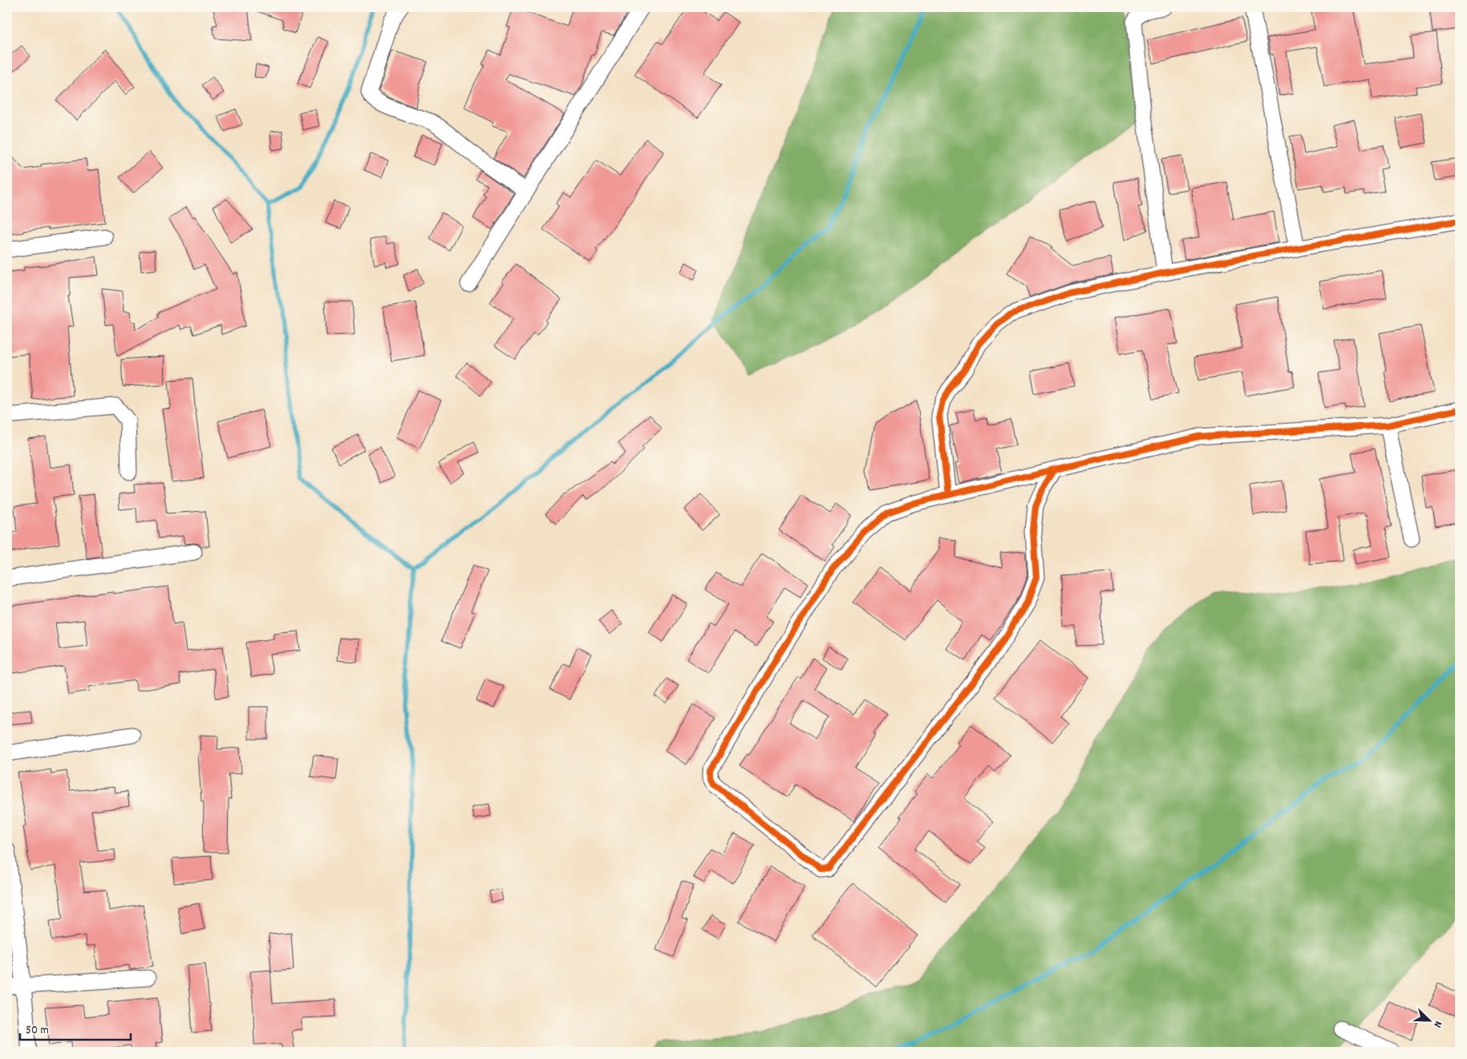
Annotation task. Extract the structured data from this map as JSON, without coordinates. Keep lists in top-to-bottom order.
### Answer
{
  "scale_bar": "50 m",
  "north": "bottom right"
}
